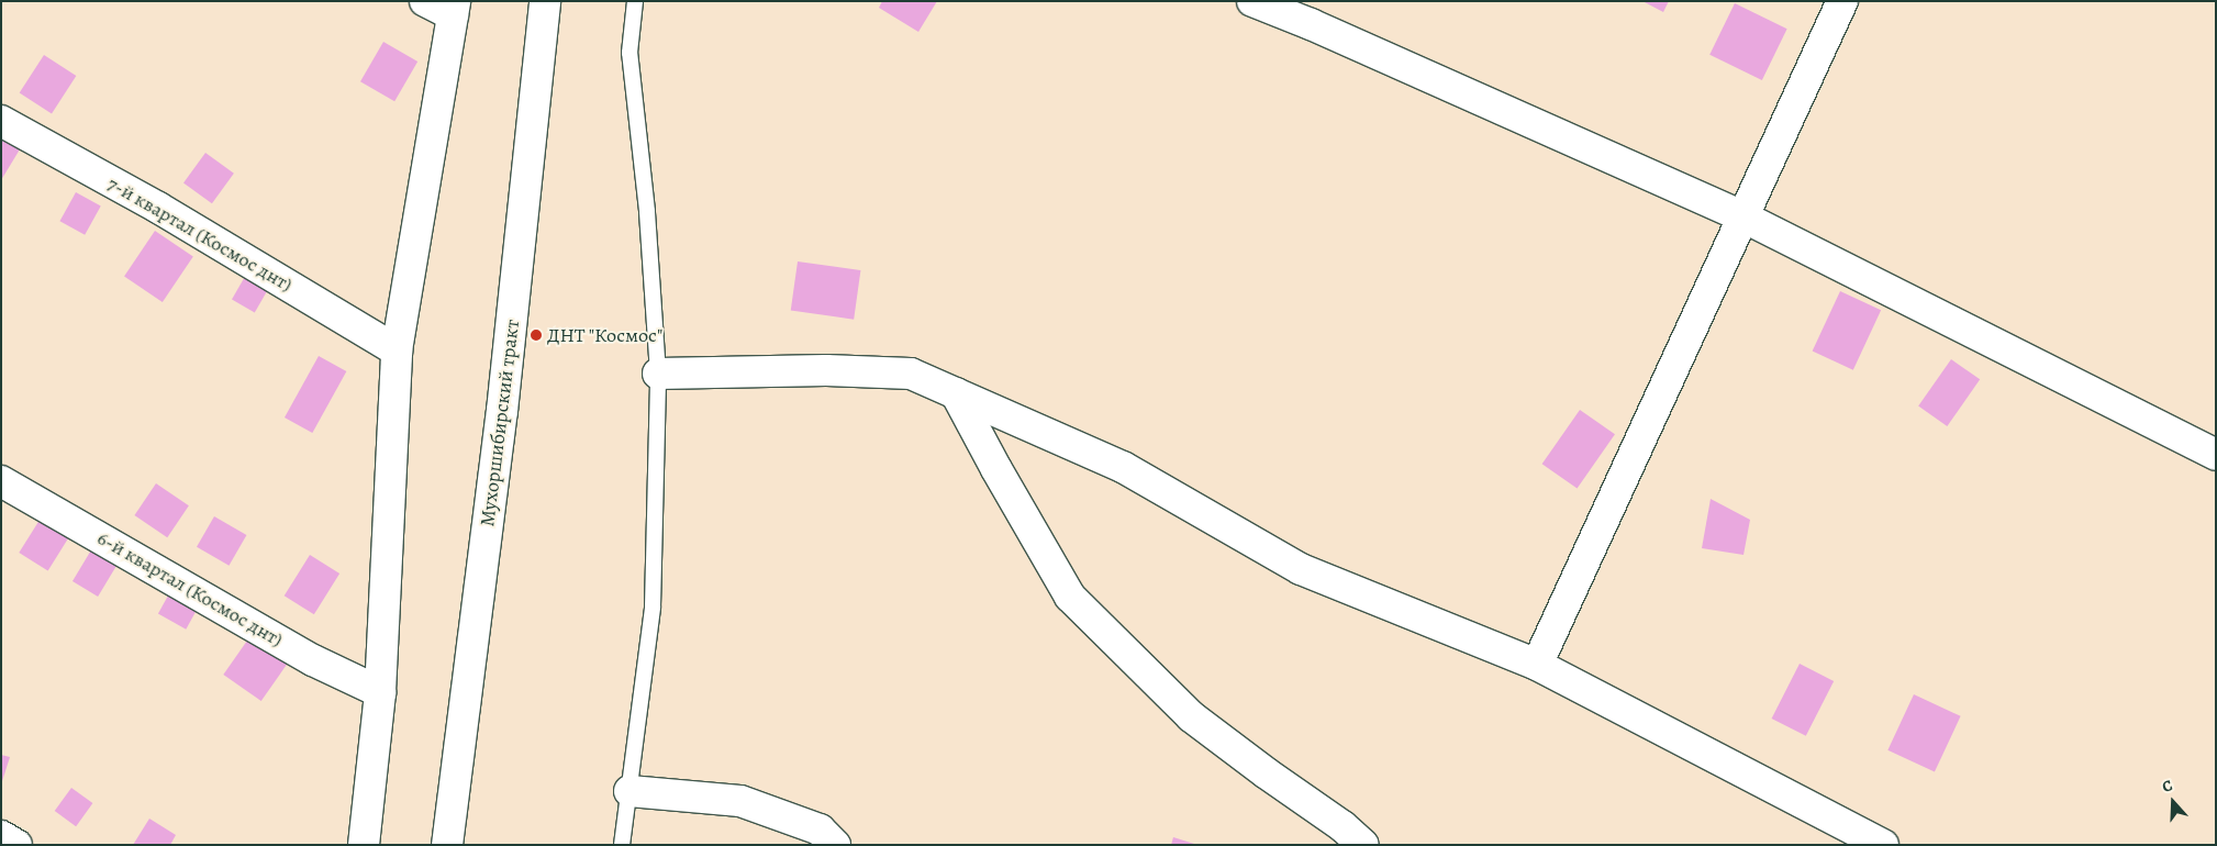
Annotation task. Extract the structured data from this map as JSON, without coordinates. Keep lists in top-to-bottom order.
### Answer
{
  "streets": {
    "street": ["7-й квартал (Космос днт)", "Мухоршибирский тракт", "6-й квартал (Космос днт)"]
  },
  "places": ["ДНТ \"Космос\""],
  "north": "top"
}
